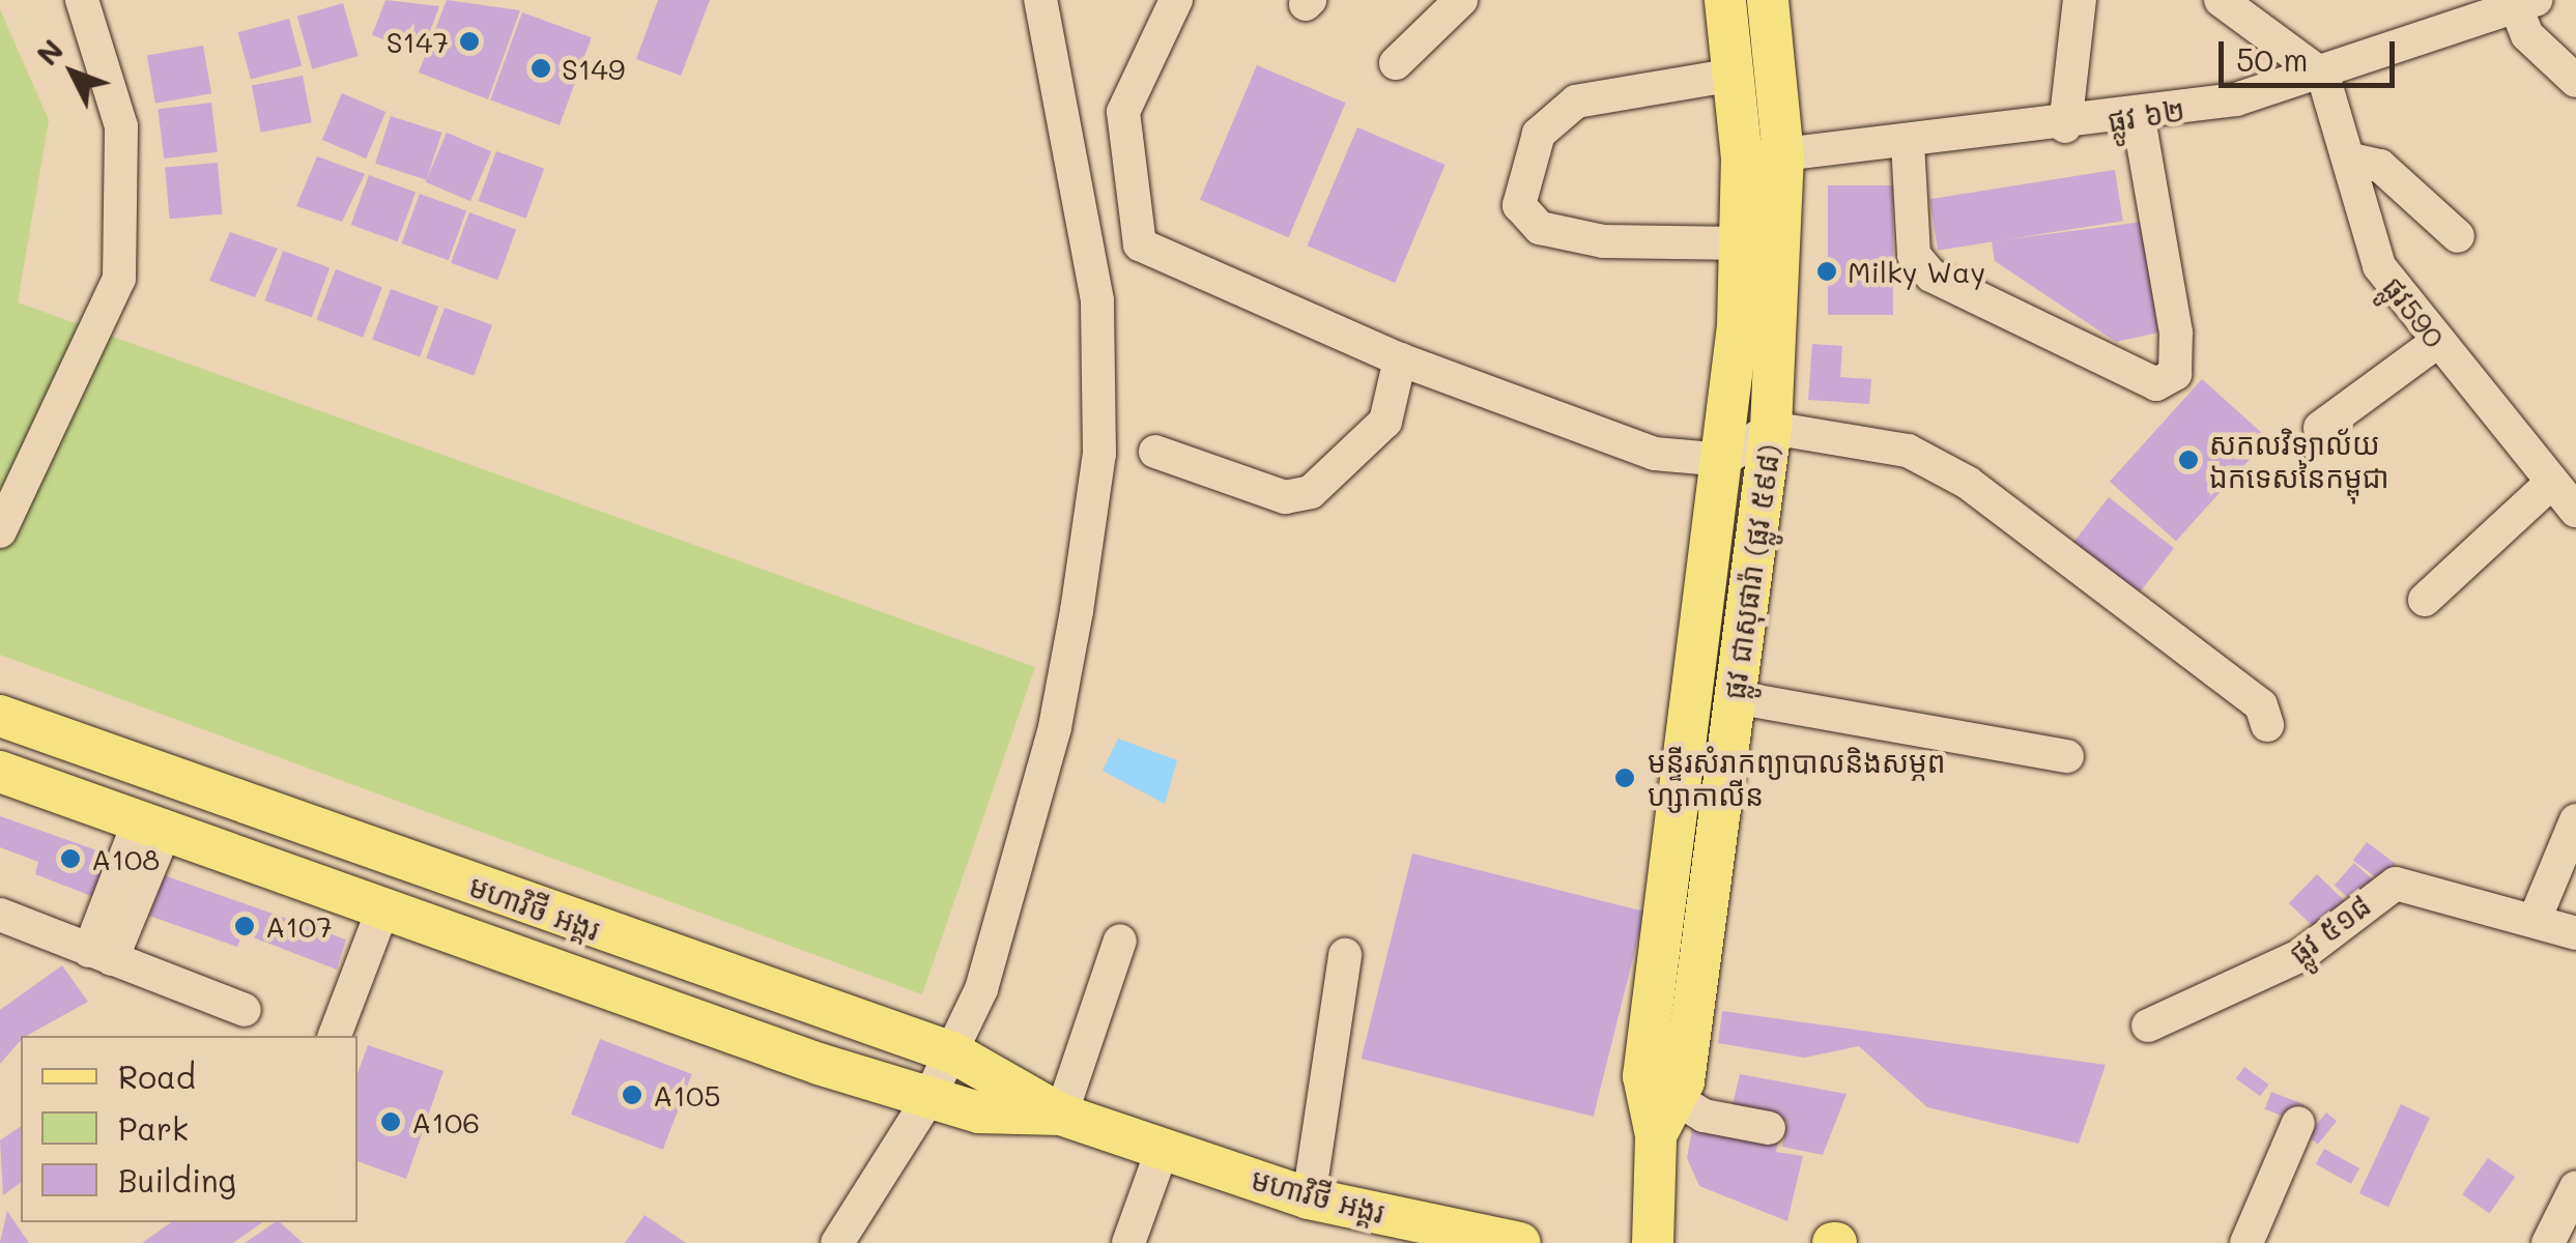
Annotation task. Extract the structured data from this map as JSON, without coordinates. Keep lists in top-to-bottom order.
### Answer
{
  "streets": {
    "main road": ["ផ្លូវ ជាសុផារ៉ា (ផ្លូវ ៥៩៨)", "មហាវិថី អង្គរ"],
    "street": ["ផ្លូវ ៦២", "ផ្លូវ590", "ផ្លូវ ៥១៨"]
  },
  "crossings": [
    ["ផ្លូវ ៦២", "ផ្លូវ590"],
    ["ផ្លូវ ៦២", "ផ្លូវ ជាសុផារ៉ា (ផ្លូវ ៥៩៨)"]
  ],
  "places": [
    "S147",
    "S149",
    "Milky Way",
    "សកលវិទ្យាល័យ ឯកទេសនៃកម្ពុជា",
    "មន្ទីរសំរាកព្យាបាលនិងសម្ភព ហ្សាកាលីន",
    "A108",
    "A107",
    "A105",
    "A106"
  ],
  "legend": ["Road", "Park", "Building"],
  "scale_bar": "50 m",
  "north": "top left"
}
